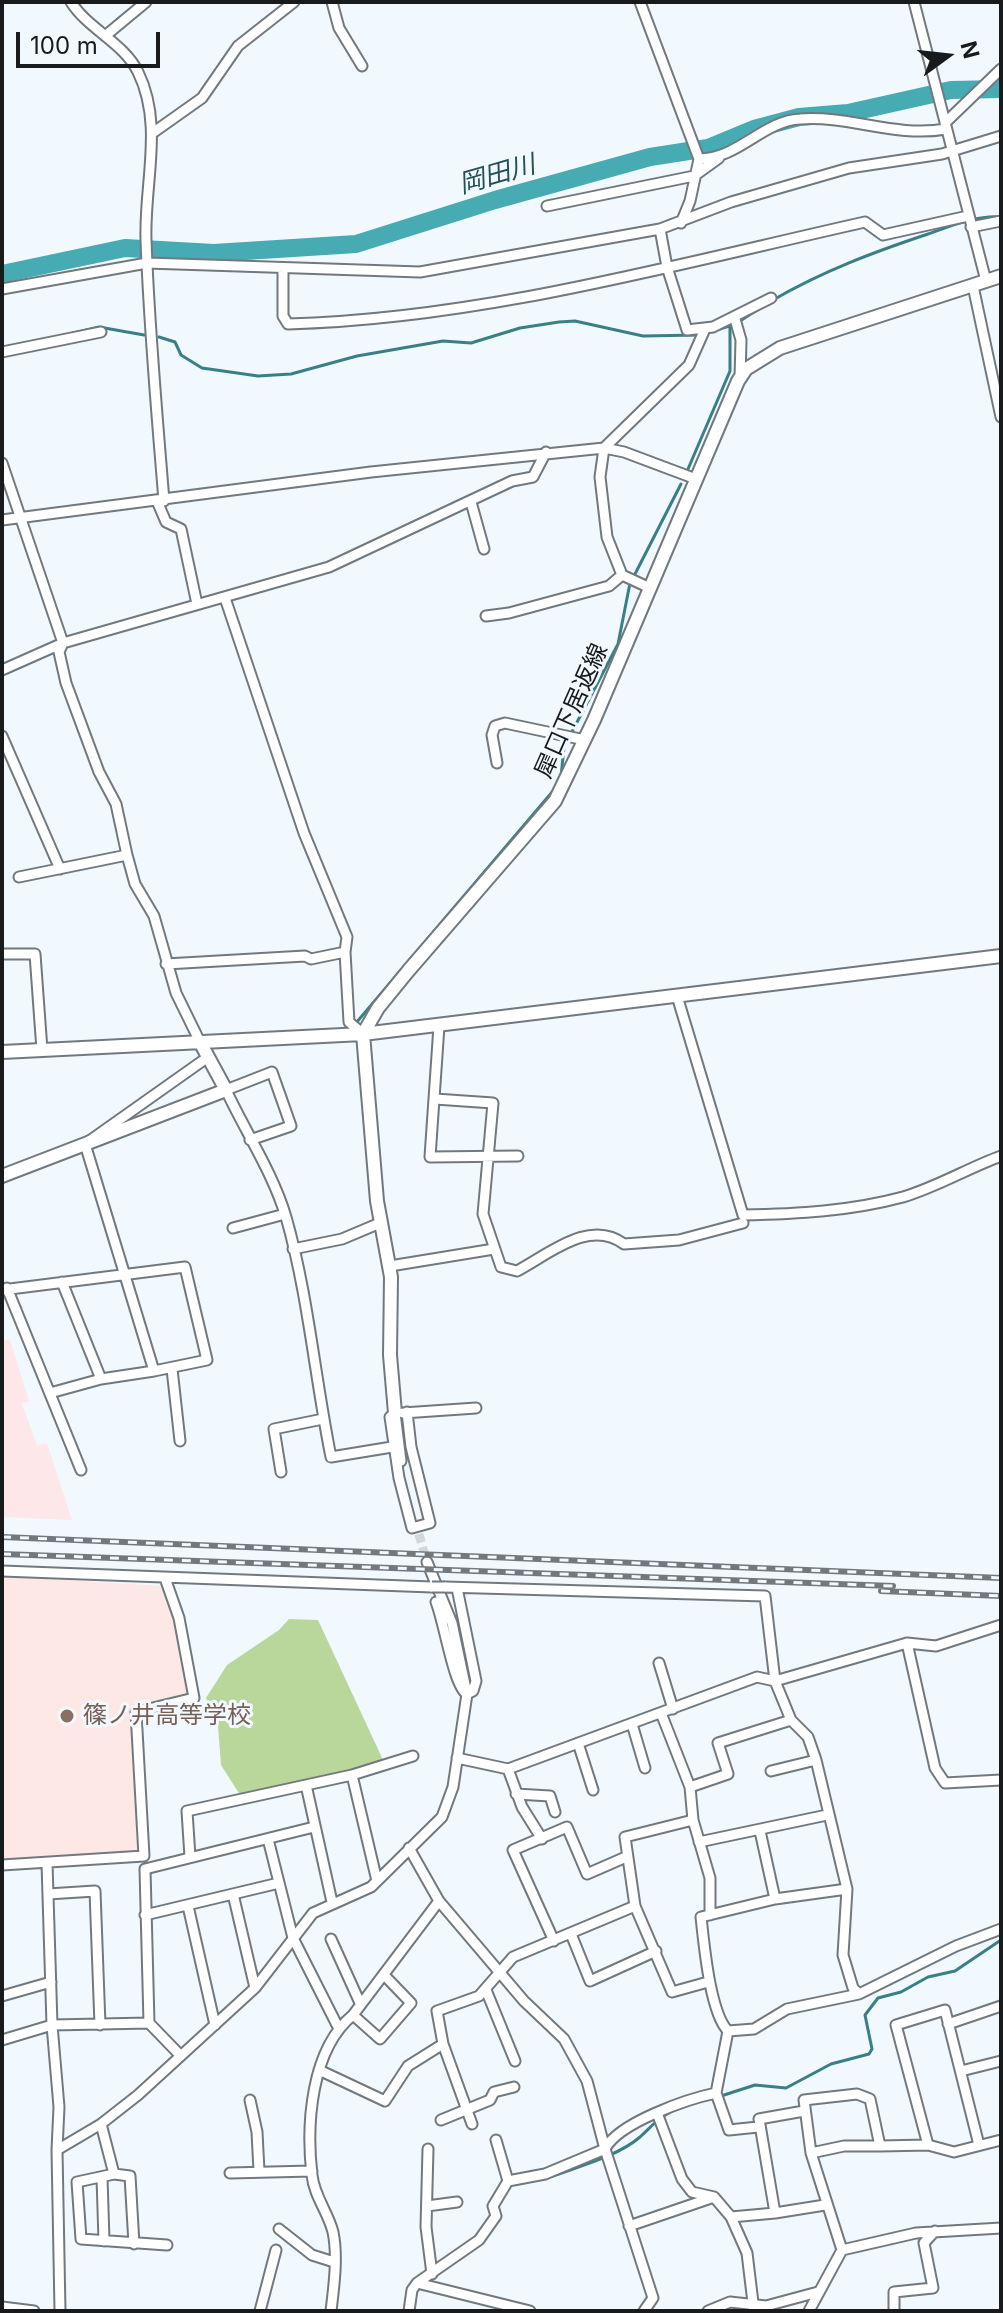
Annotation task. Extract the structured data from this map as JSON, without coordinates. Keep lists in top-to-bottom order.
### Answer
{
  "streets": {
    "main road": ["犀口下居返線"]
  },
  "water": ["岡田川"],
  "places": ["篠ノ井高等学校"],
  "scale_bar": "100 m",
  "north": "right"
}
